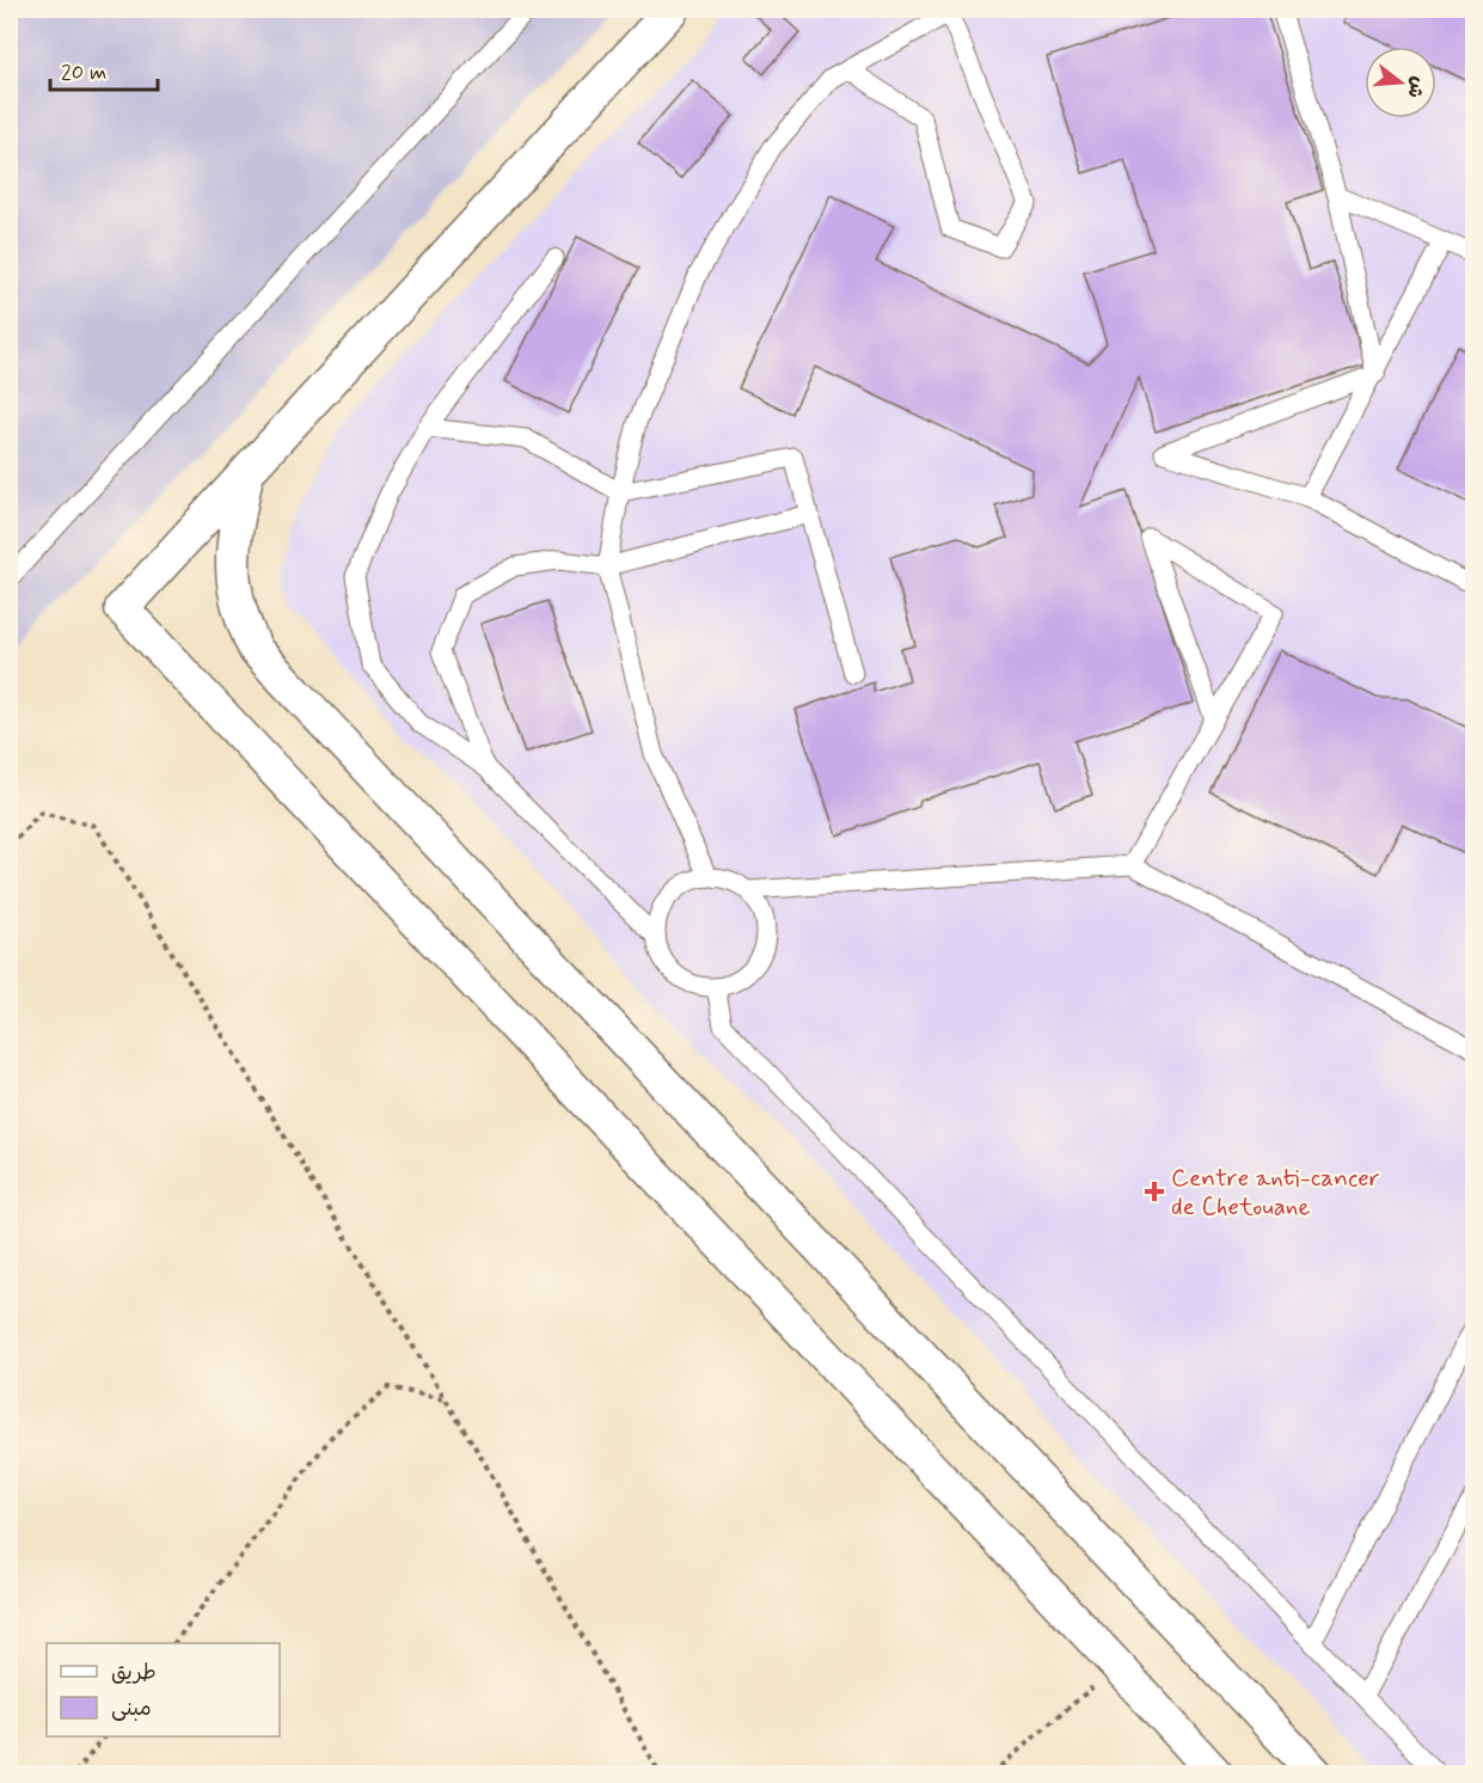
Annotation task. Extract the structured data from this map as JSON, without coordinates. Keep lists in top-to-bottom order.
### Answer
{
  "places": {
    "health": ["Centre anti-cancer de Chetouane"]
  },
  "legend": ["طريق", "مبنى"],
  "scale_bar": "20 m",
  "north": "right"
}
